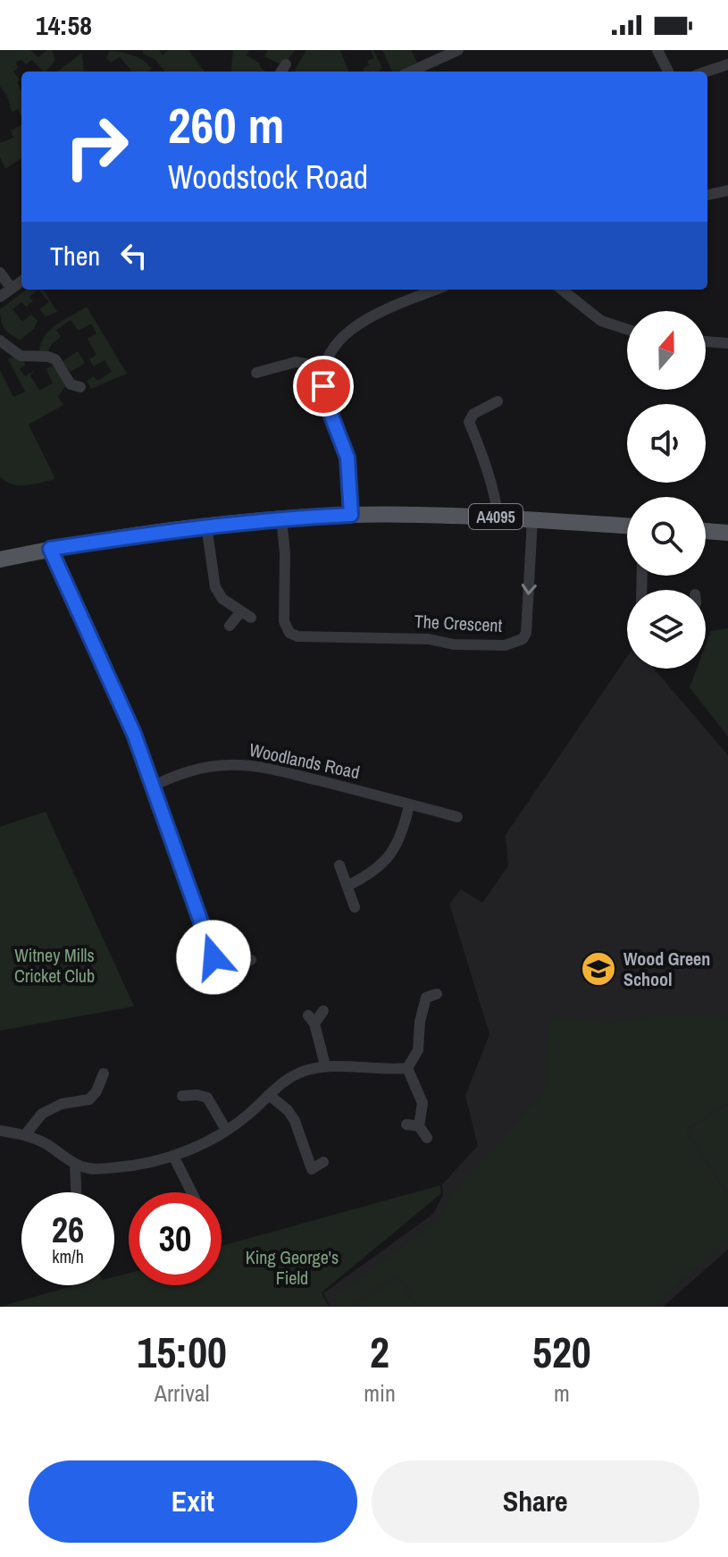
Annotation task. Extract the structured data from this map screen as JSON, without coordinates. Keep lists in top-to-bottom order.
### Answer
{
  "streets": {
    "main road": ["A4095"],
    "street": ["The Crescent", "Woodlands Road"]
  },
  "crossings": [
    ["A4095", "The Crescent"]
  ],
  "parks": ["Witney Mills Cricket Club", "King George's Field"],
  "places": {
    "school or university": ["Wood Green School"]
  },
  "north": "top",
  "page": {
    "status": "14:58",
    "turn": ["260 m", "Woodstock Road"],
    "then": "Then",
    "speed": "26 km/h",
    "limit": "30",
    "eta": [
      "15:00",
      "Arrival",
      "2",
      "min",
      "520",
      "m"
    ],
    "buttons": ["Exit", "Share"]
  }
}
